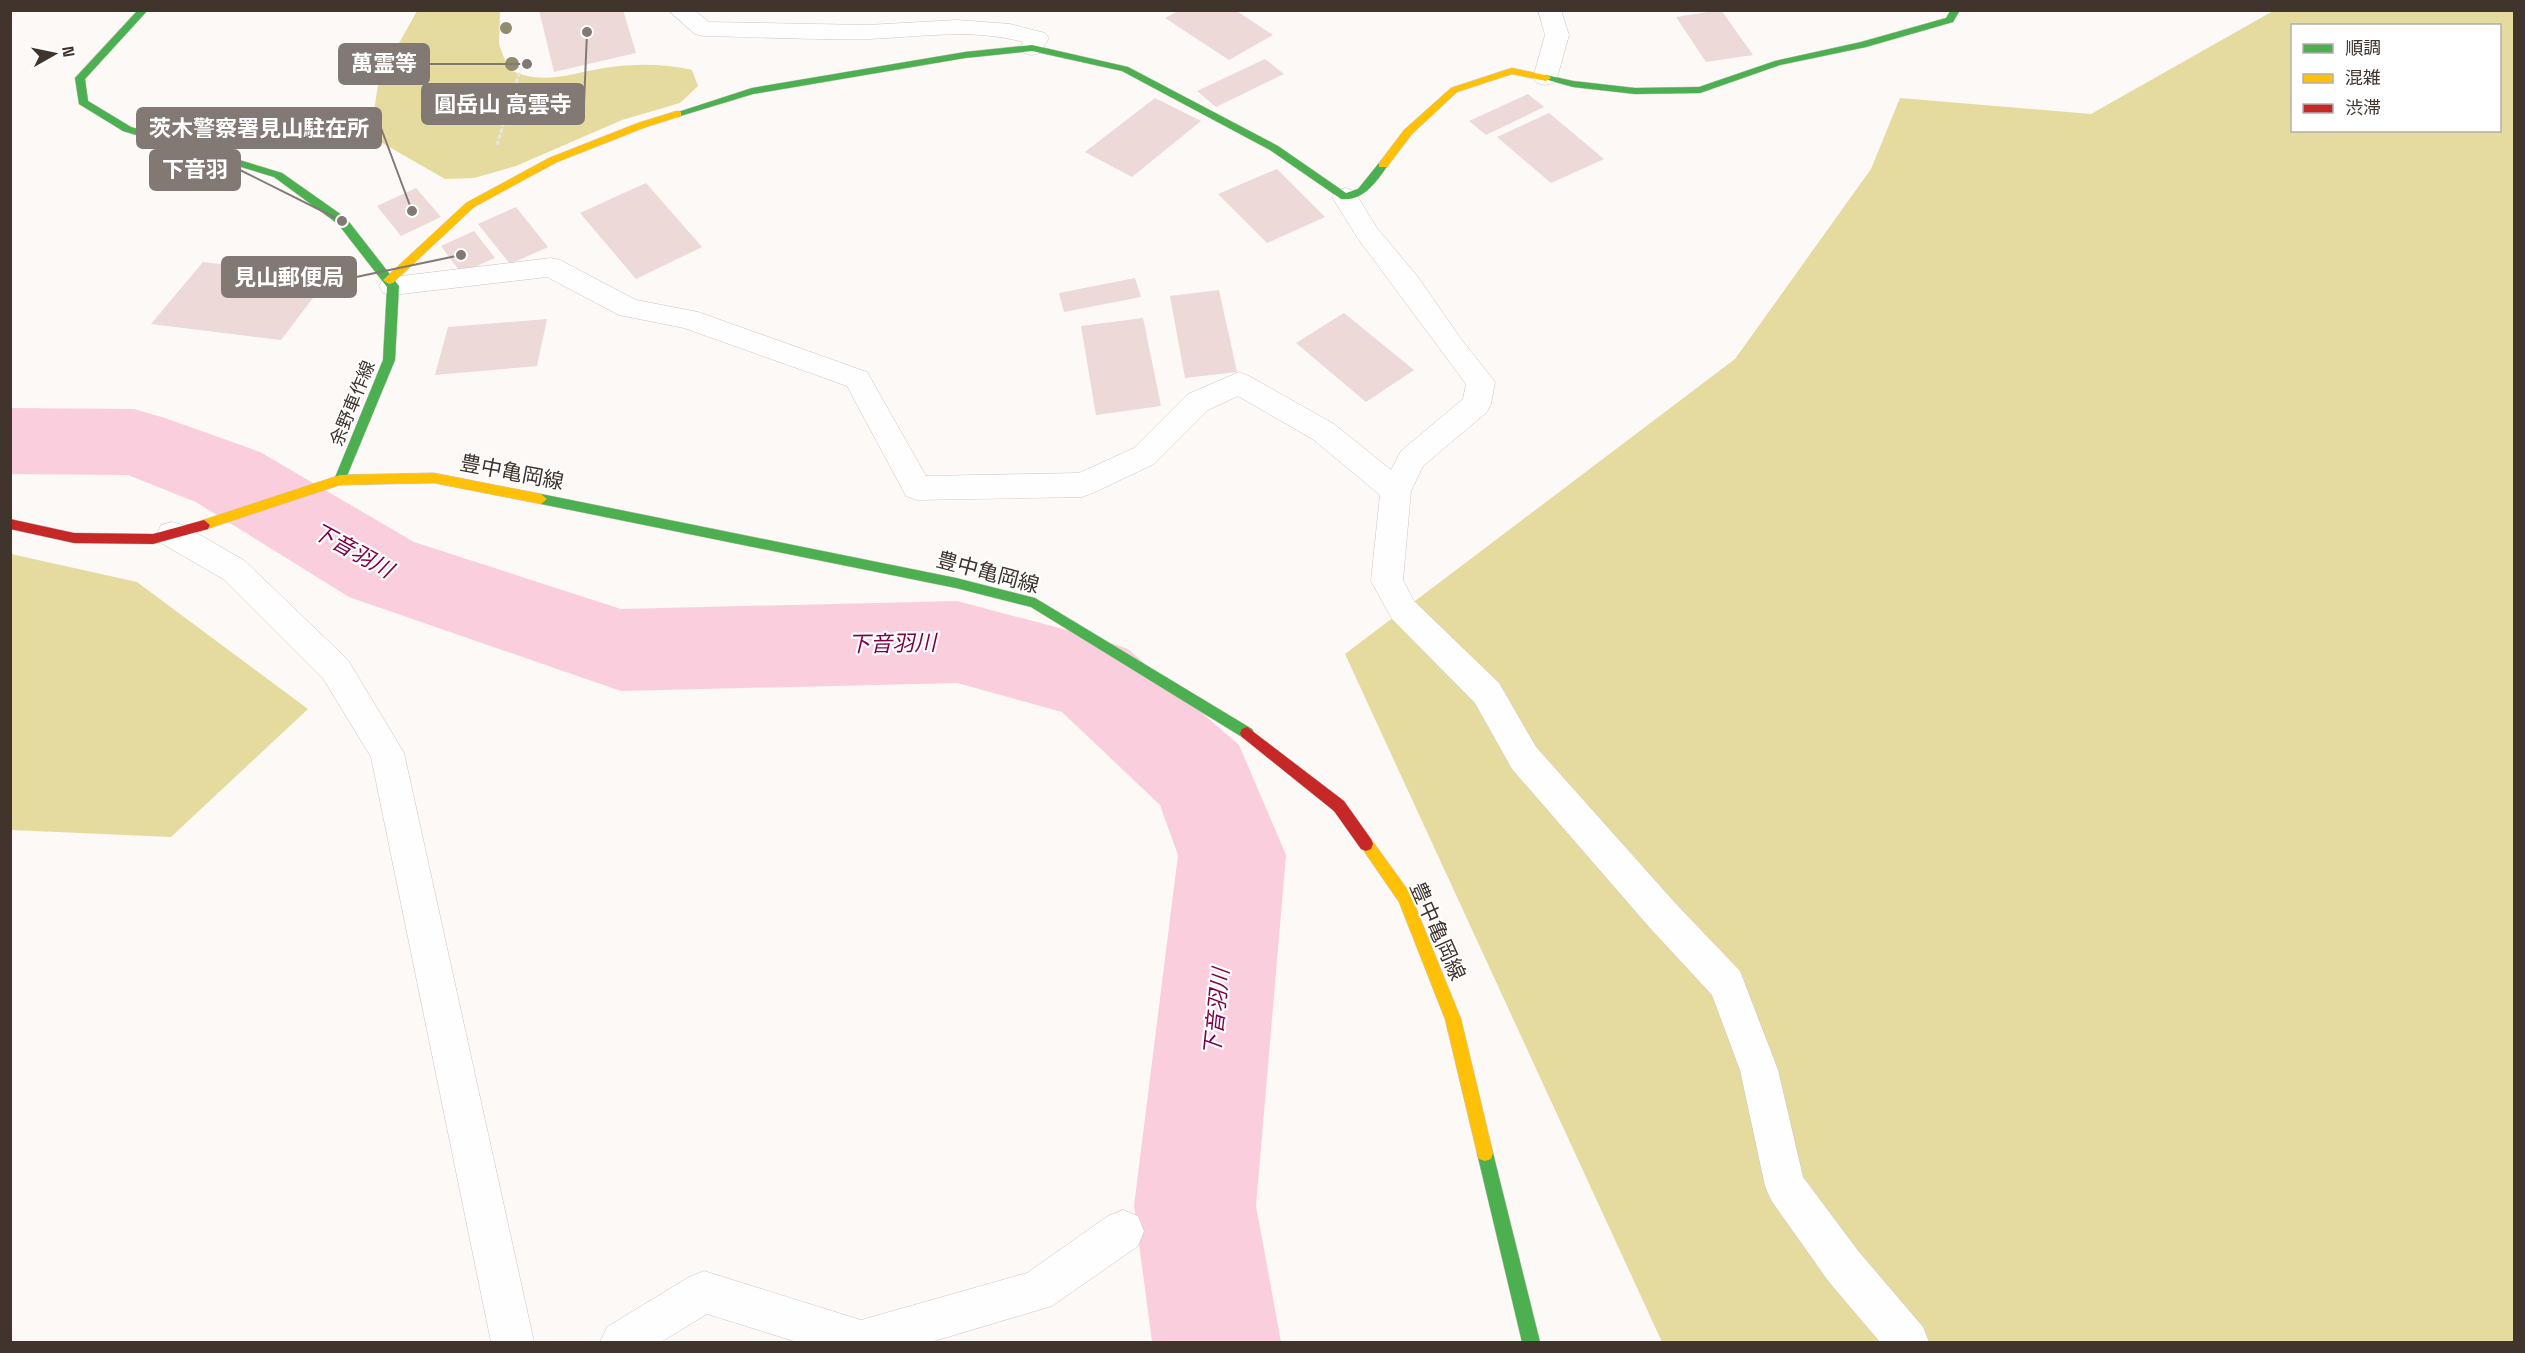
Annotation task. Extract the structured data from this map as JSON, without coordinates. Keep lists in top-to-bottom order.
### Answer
{
  "streets": {
    "main road": ["余野車作線", "豊中亀岡線"]
  },
  "crossings": [
    ["余野車作線", "豊中亀岡線"]
  ],
  "water": ["下音羽川"],
  "places": [
    "圓岳山 高雲寺",
    "萬霊等",
    "茨木警察署見山駐在所",
    "下音羽",
    "見山郵便局"
  ],
  "legend": ["順調", "混雑", "渋滞"],
  "north": "right"
}
